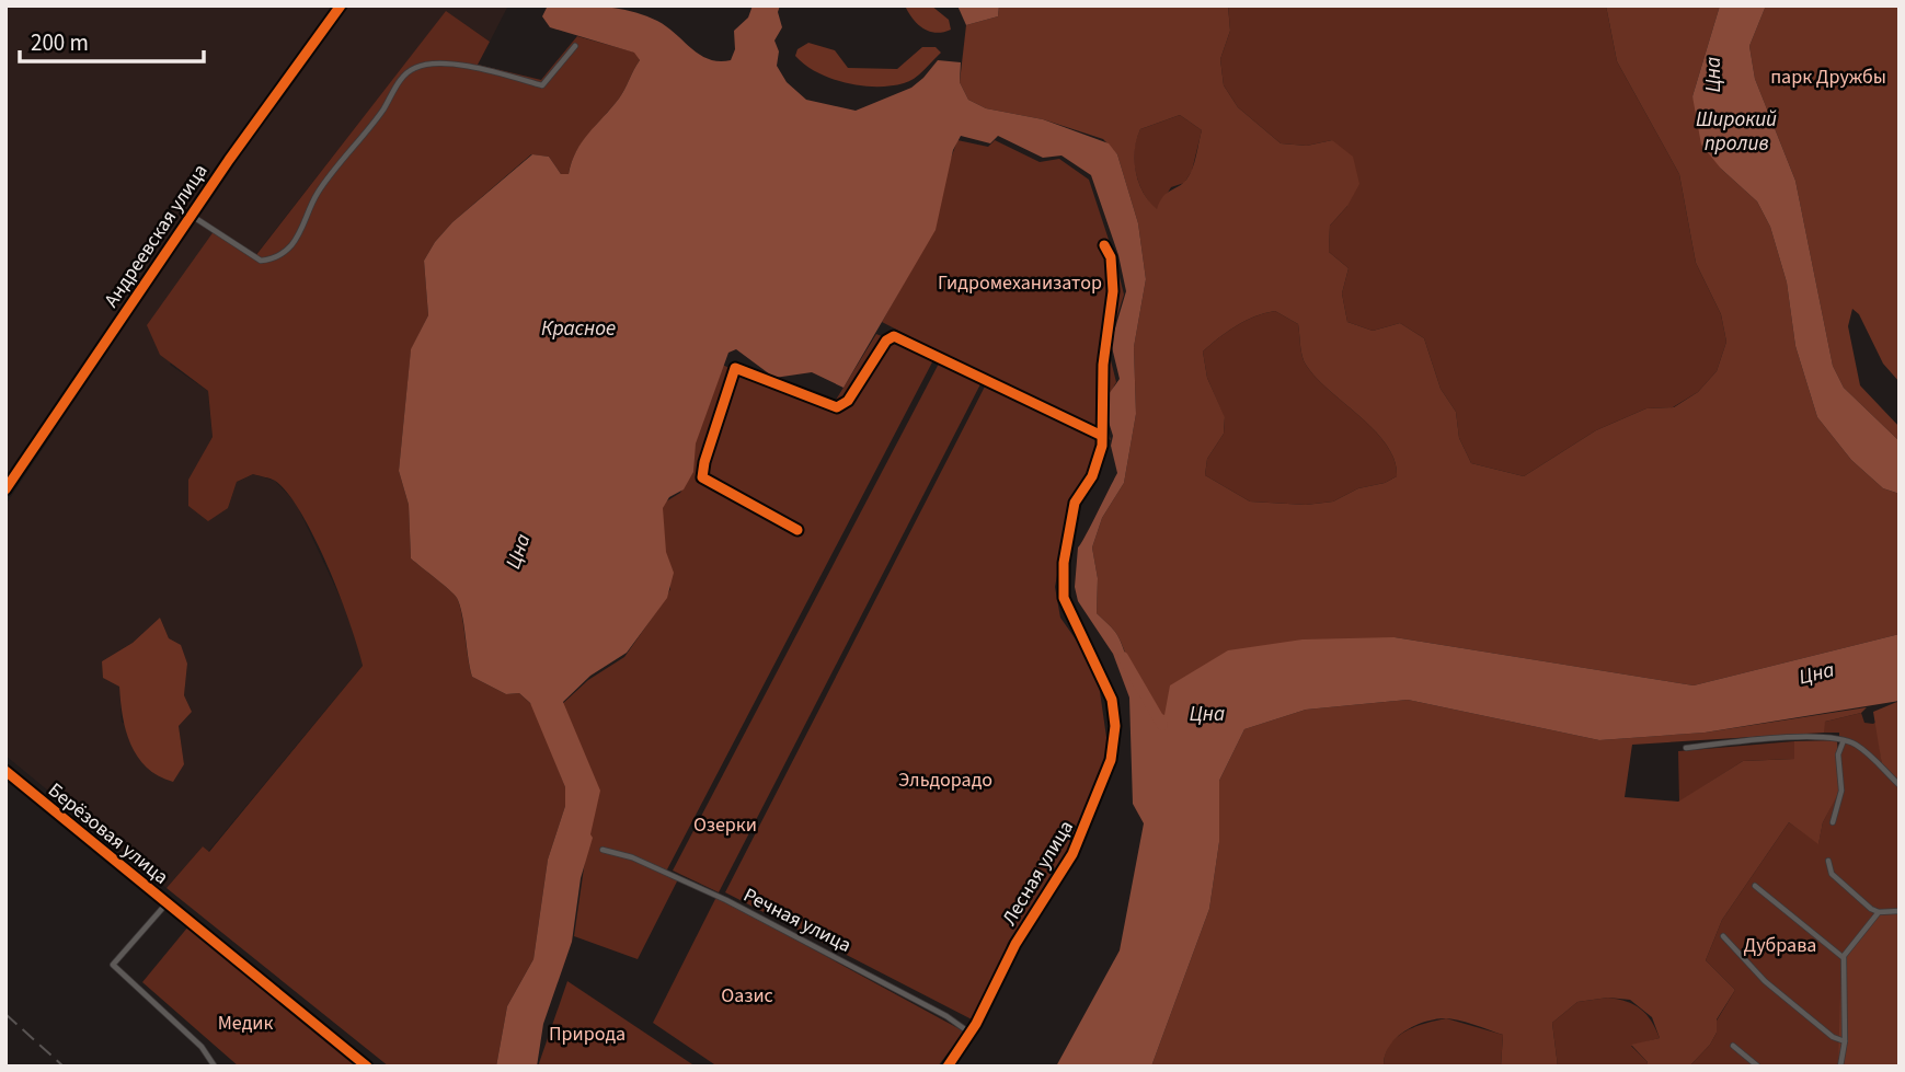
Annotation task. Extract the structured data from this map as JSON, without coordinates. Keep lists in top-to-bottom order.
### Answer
{
  "streets": {
    "street": [
      "Андреевская улица",
      "Берёзовая улица",
      "Лесная улица",
      "Речная улица"
    ]
  },
  "crossings": [
    ["Лесная улица", "Речная улица"]
  ],
  "water": ["Цна", "Широкий пролив", "Красное"],
  "parks": [
    "парк Дружбы",
    "Гидромеханизатор",
    "Эльдорадо",
    "Озерки",
    "Дубрава",
    "Оазис",
    "Медик",
    "Природа"
  ],
  "scale_bar": "200 m"
}
